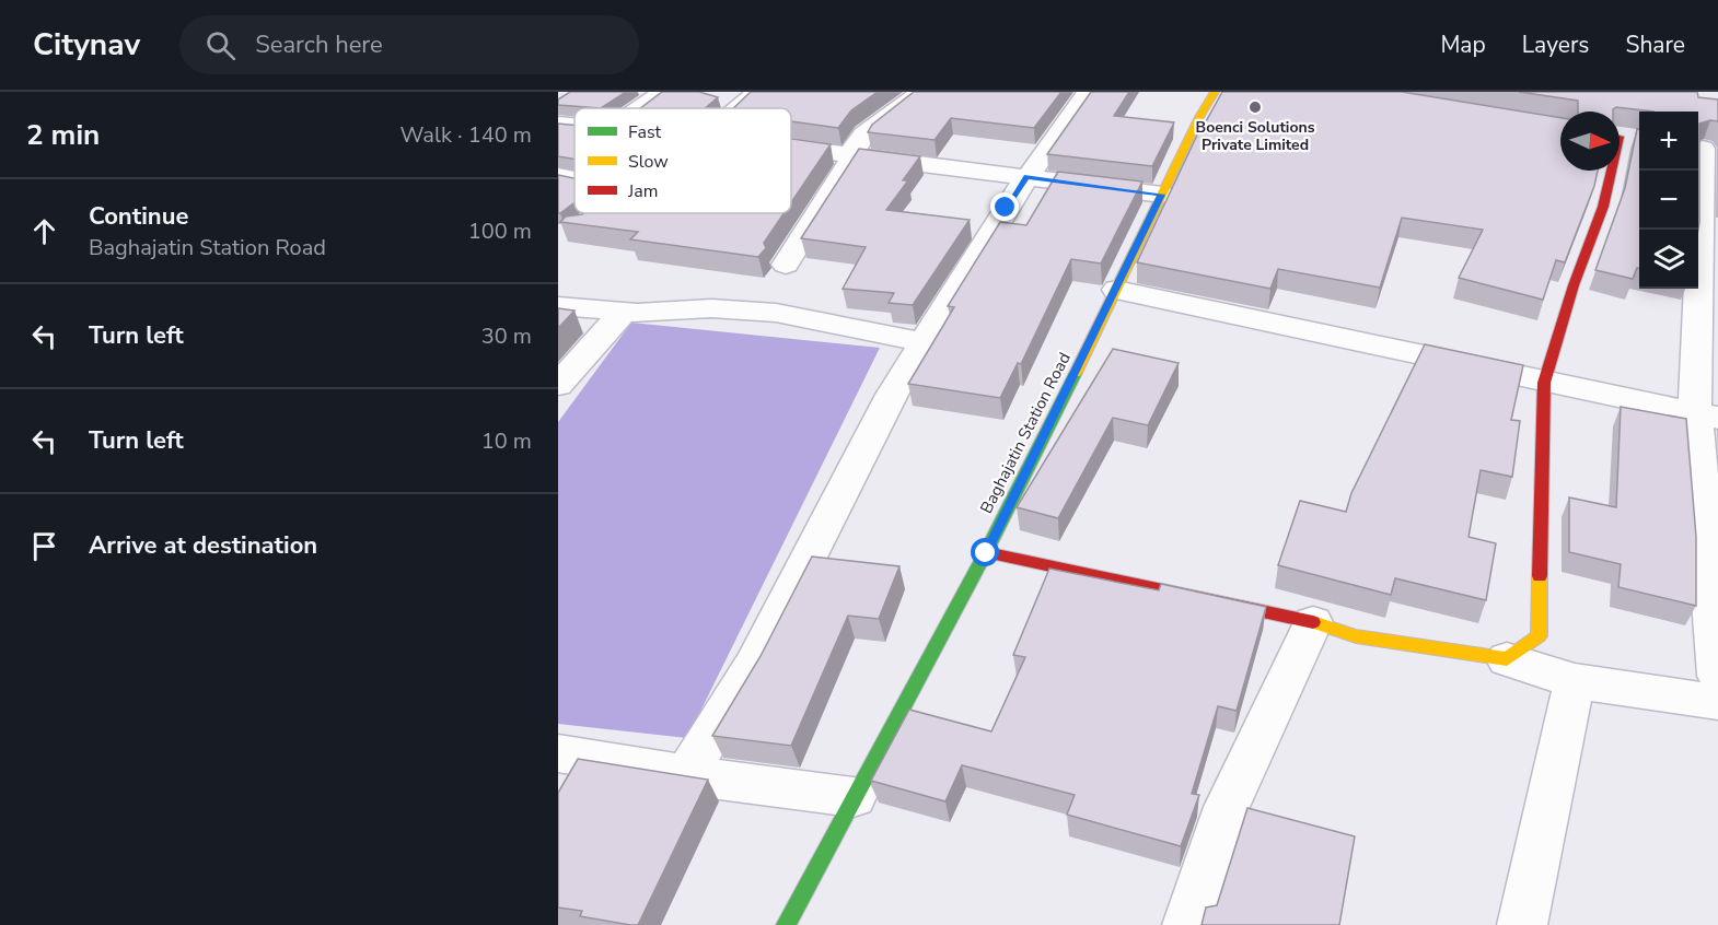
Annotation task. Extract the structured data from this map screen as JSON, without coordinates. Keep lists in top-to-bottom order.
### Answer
{
  "streets": {
    "street": ["Baghajatin Station Road"]
  },
  "places": ["Boenci Solutions Private Limited"],
  "legend": ["Fast", "Slow", "Jam"],
  "north": "right",
  "page": {
    "header": "Citynav",
    "search": "Search here",
    "nav": ["Map", "Layers", "Share"],
    "heading": ["2 min", "Walk · 140 m"],
    "map_buttons": ["+", "−"],
    "list": [
      ["Continue", "Baghajatin Station Road", "100 m"],
      ["Turn left", "30 m"],
      ["Turn left", "10 m"],
      "Arrive at destination"
    ]
  }
}
